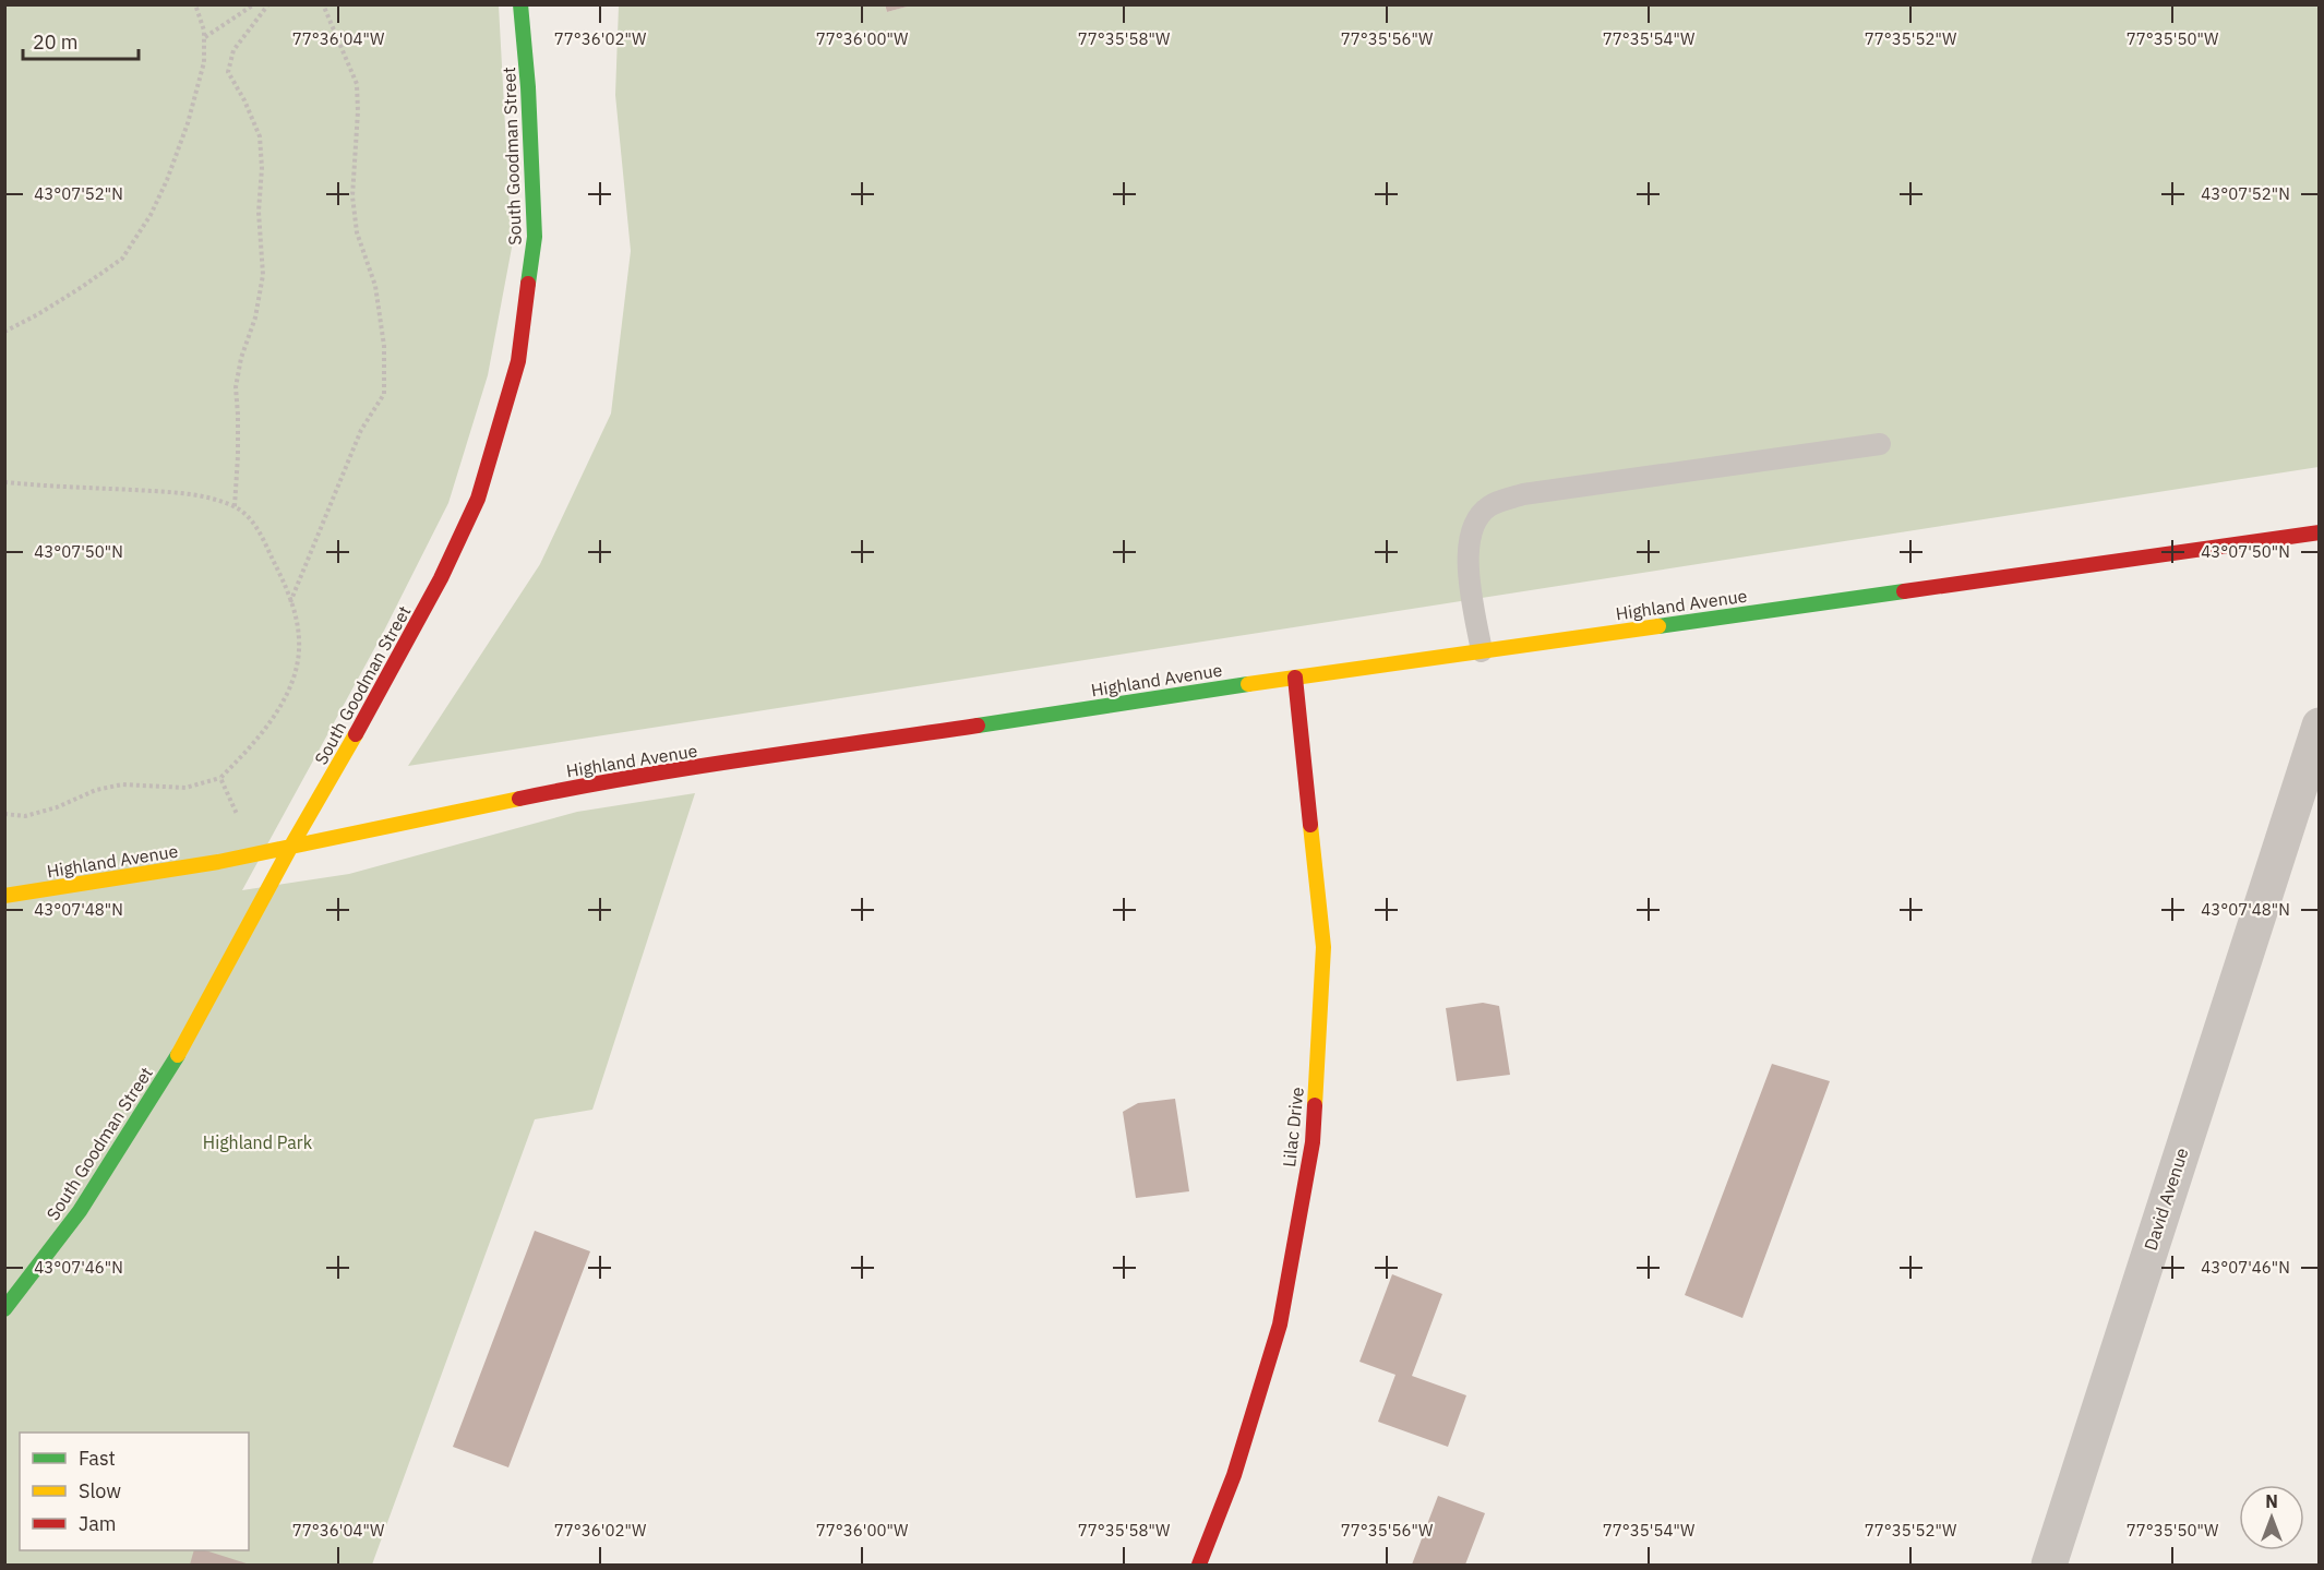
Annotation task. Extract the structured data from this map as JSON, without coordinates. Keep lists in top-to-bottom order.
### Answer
{
  "streets": {
    "street": [
      "South Goodman Street",
      "Highland Avenue",
      "Lilac Drive",
      "David Avenue"
    ]
  },
  "crossings": [
    ["South Goodman Street", "Highland Avenue"],
    ["Highland Avenue", "Lilac Drive"]
  ],
  "parks": ["Highland Park"],
  "legend": ["Fast", "Slow", "Jam"],
  "scale_bar": "20 m",
  "north": "top",
  "coordinates": [
    "77°36'04\"W",
    "77°36'02\"W",
    "77°36'00\"W",
    "77°35'58\"W",
    "77°35'56\"W",
    "77°35'54\"W",
    "77°35'52\"W",
    "77°35'50\"W",
    "43°07'52\"N",
    "43°07'50\"N",
    "43°07'48\"N",
    "43°07'46\"N"
  ]
}
